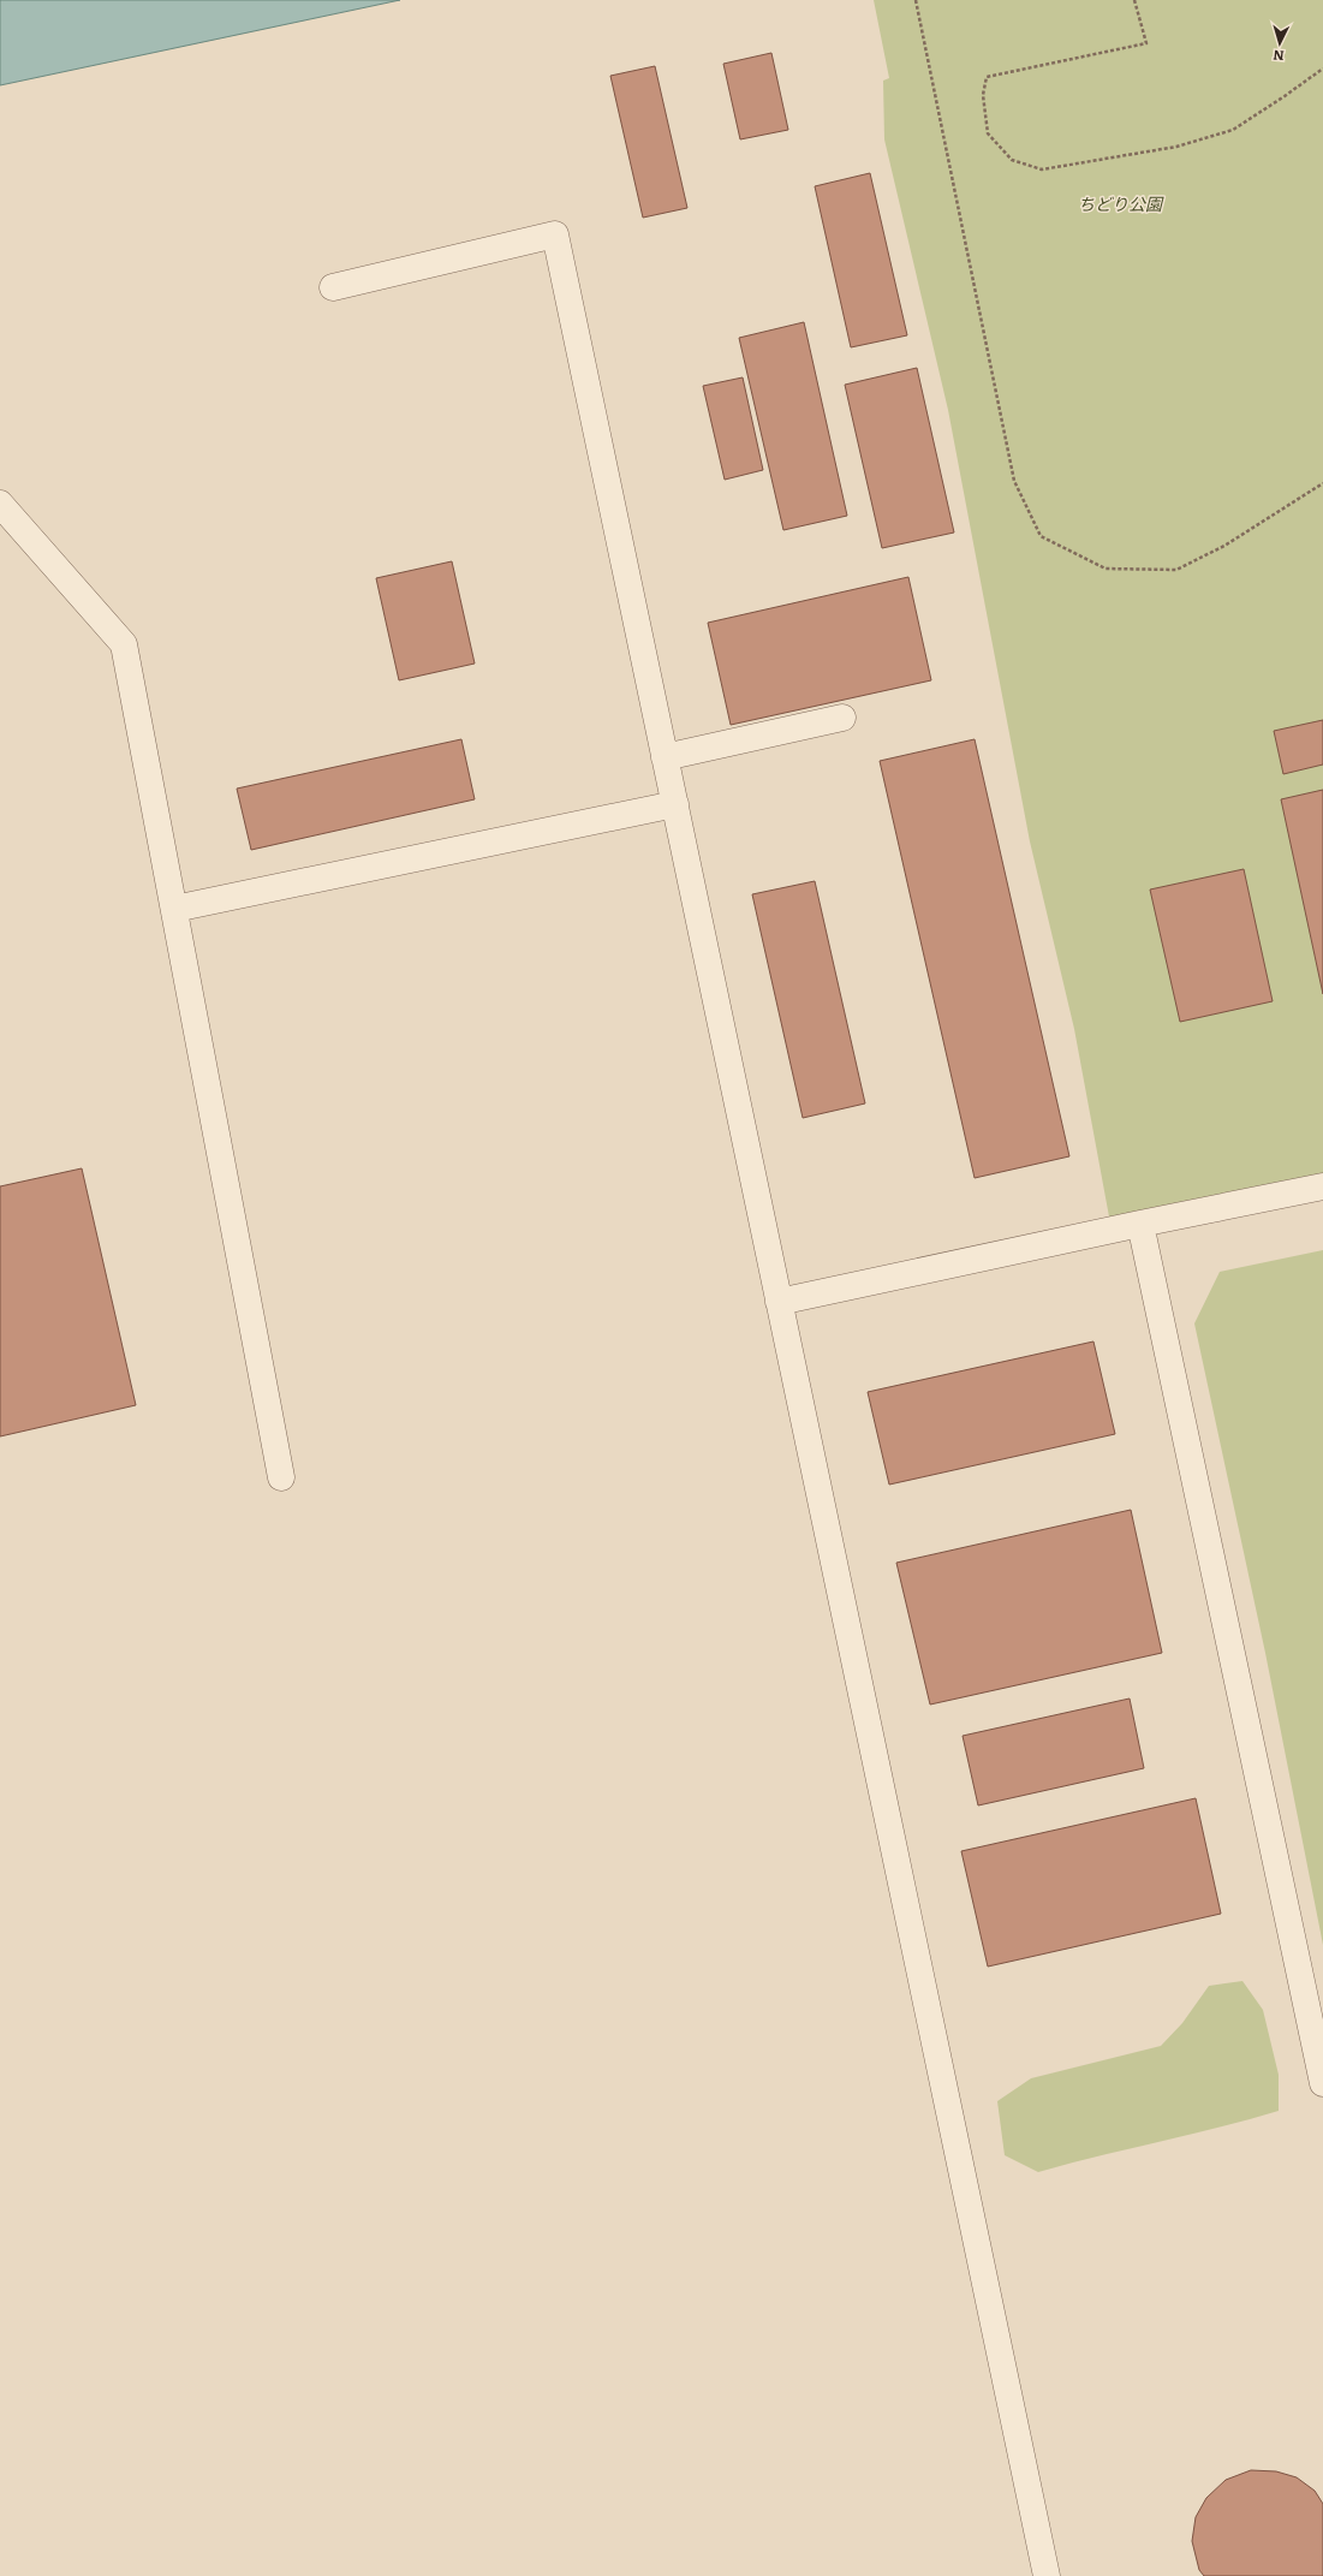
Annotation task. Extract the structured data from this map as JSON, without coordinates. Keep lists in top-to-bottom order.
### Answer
{
  "parks": ["ちどり公園"],
  "north": "bottom"
}
